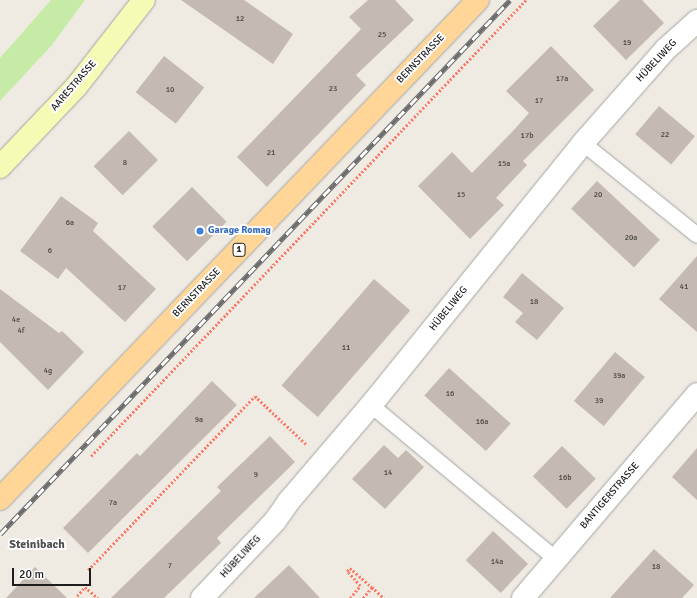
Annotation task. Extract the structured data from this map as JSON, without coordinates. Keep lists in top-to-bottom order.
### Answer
{
  "streets": {
    "main road": ["BERNSTRASSE", "1"],
    "street": ["HÜBELIWEG", "AARESTRASSE", "BANTIGERSTRASSE"]
  },
  "districts": ["Steinibach"],
  "places": ["Garage Romag"],
  "house_numbers": [
    "12",
    "25",
    "19",
    "17a",
    "23",
    "10",
    "17",
    "22",
    "17b",
    "21",
    "8",
    "15a",
    "15",
    "20",
    "6a",
    "20a",
    "6",
    "41",
    "17",
    "18",
    "4e",
    "4f",
    "11",
    "4g",
    "39a",
    "16",
    "39",
    "9a",
    "16a",
    "14",
    "9",
    "16b",
    "7a",
    "14a",
    "7",
    "18"
  ],
  "scale_bar": "20 m"
}
